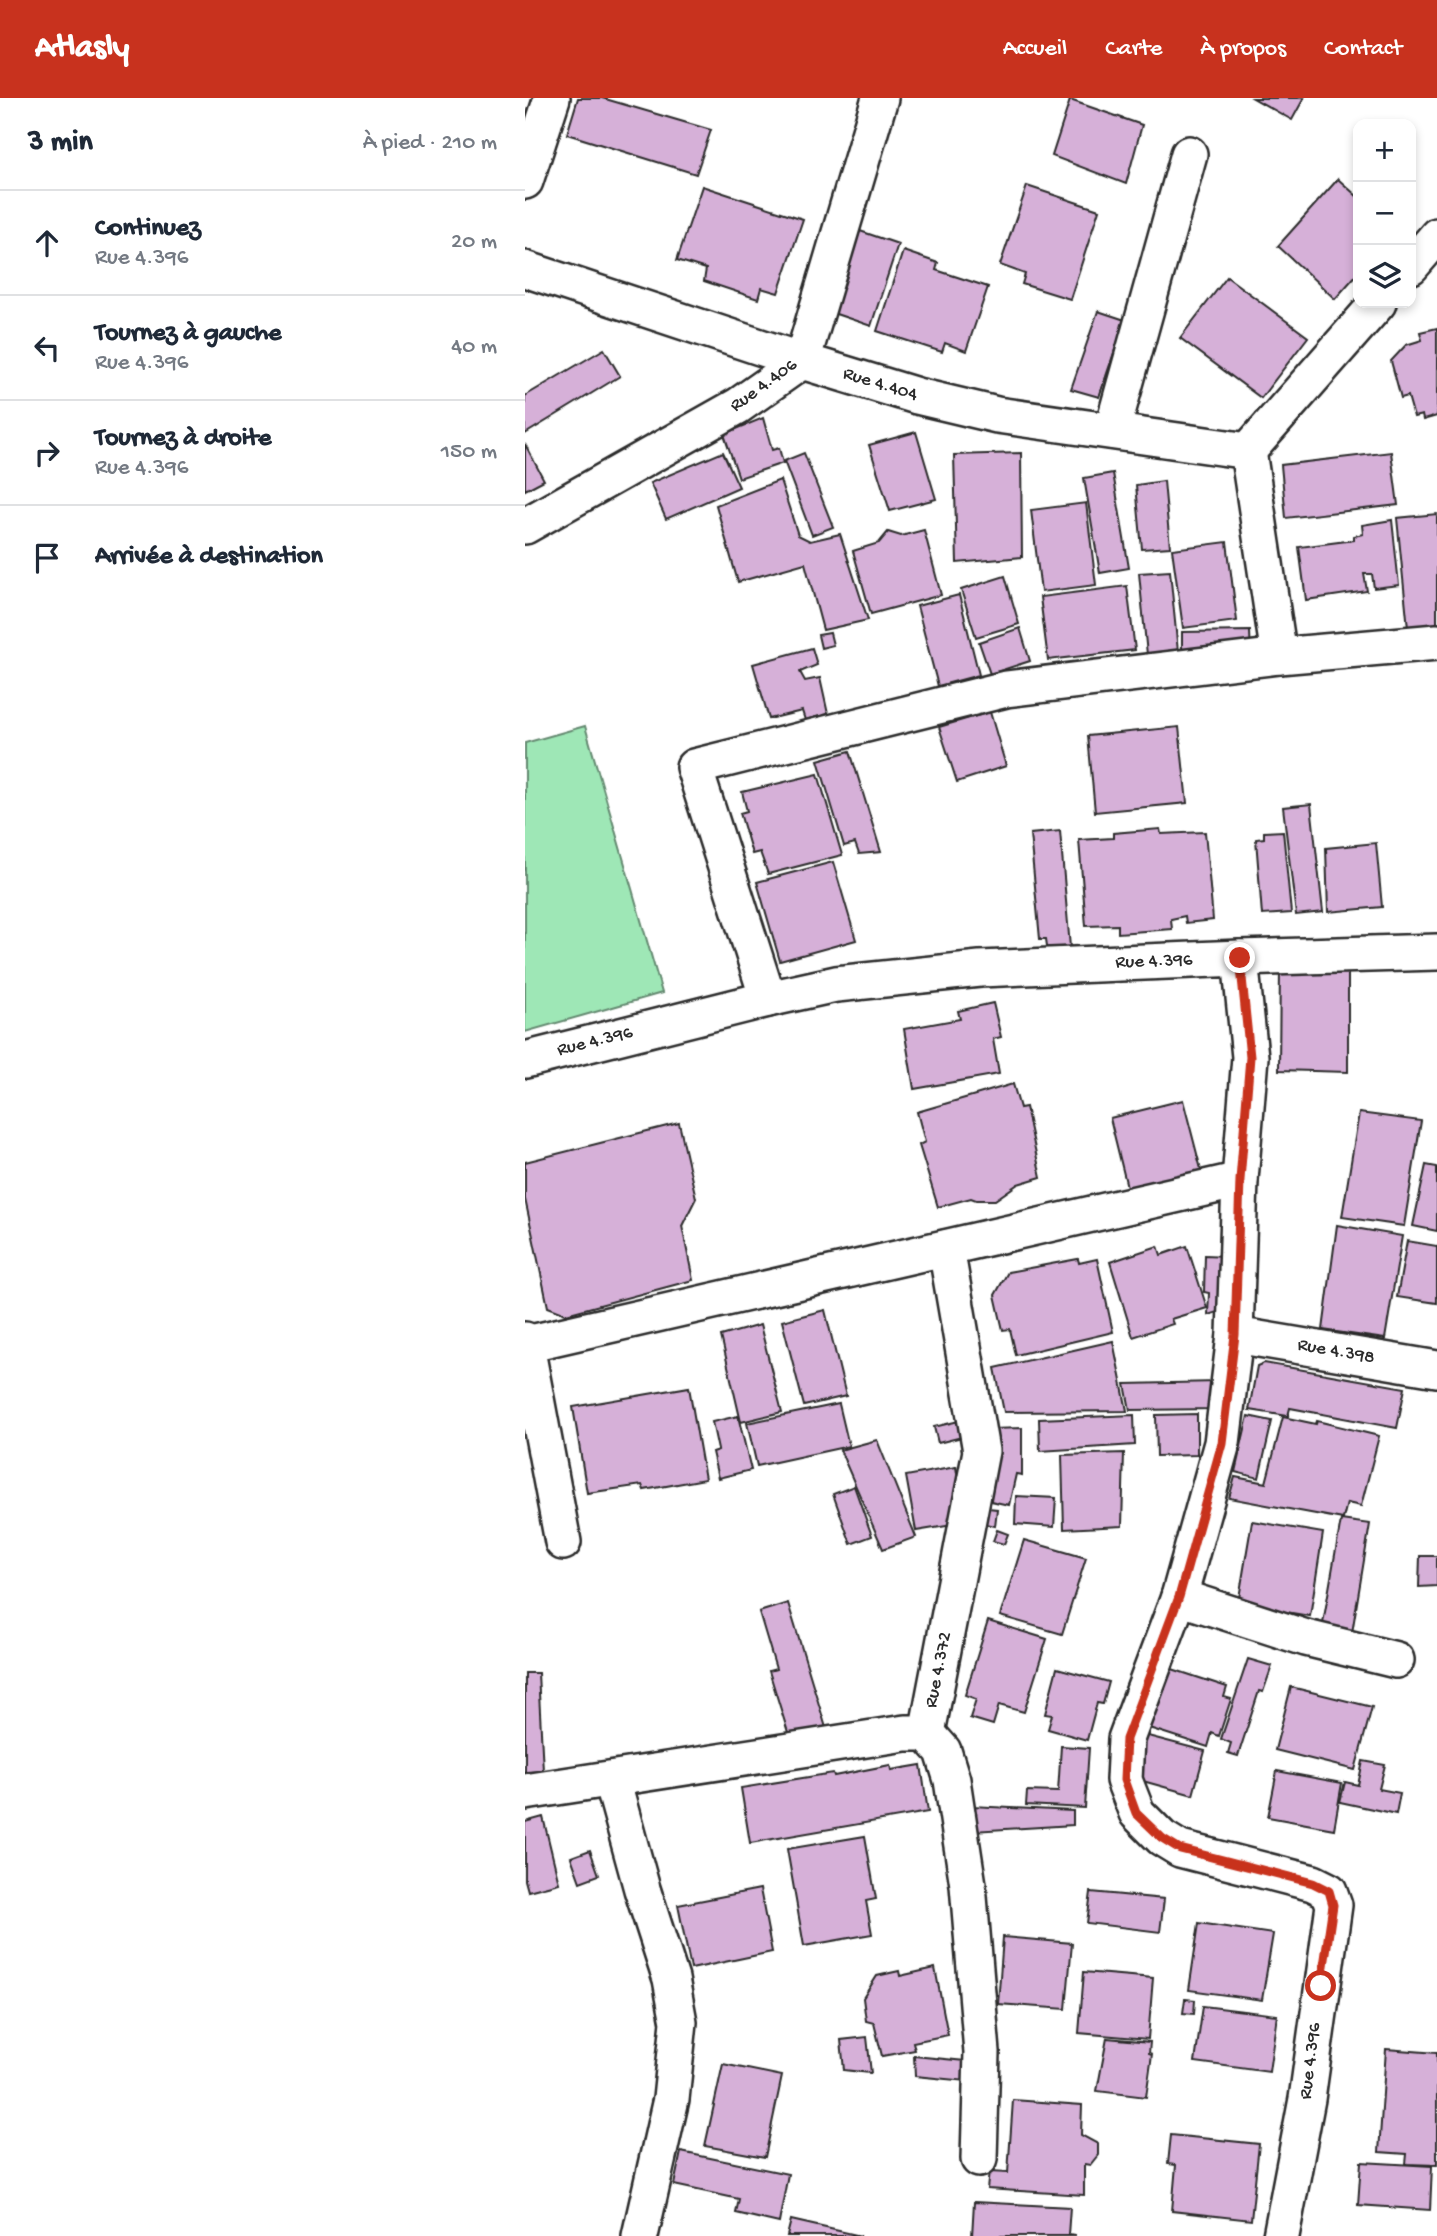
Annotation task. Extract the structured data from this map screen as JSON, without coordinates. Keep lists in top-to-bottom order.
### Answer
{
  "streets": {
    "street": [
      "Rue 4.404",
      "Rue 4.406",
      "Rue 4.396",
      "Rue 4.398",
      "Rue 4.372"
    ]
  },
  "crossings": [
    ["Rue 4.404", "Rue 4.406"],
    ["Rue 4.396", "Rue 4.398"]
  ],
  "page": {
    "header": "Atlasly",
    "nav": [
      "Accueil",
      "Carte",
      "À propos",
      "Contact"
    ],
    "heading": ["3 min", "À pied · 210 m"],
    "map_buttons": ["+", "−"],
    "list": [
      ["Continuez", "Rue 4.396", "20 m"],
      ["Tournez à gauche", "Rue 4.396", "40 m"],
      ["Tournez à droite", "Rue 4.396", "150 m"],
      "Arrivée à destination"
    ]
  }
}
